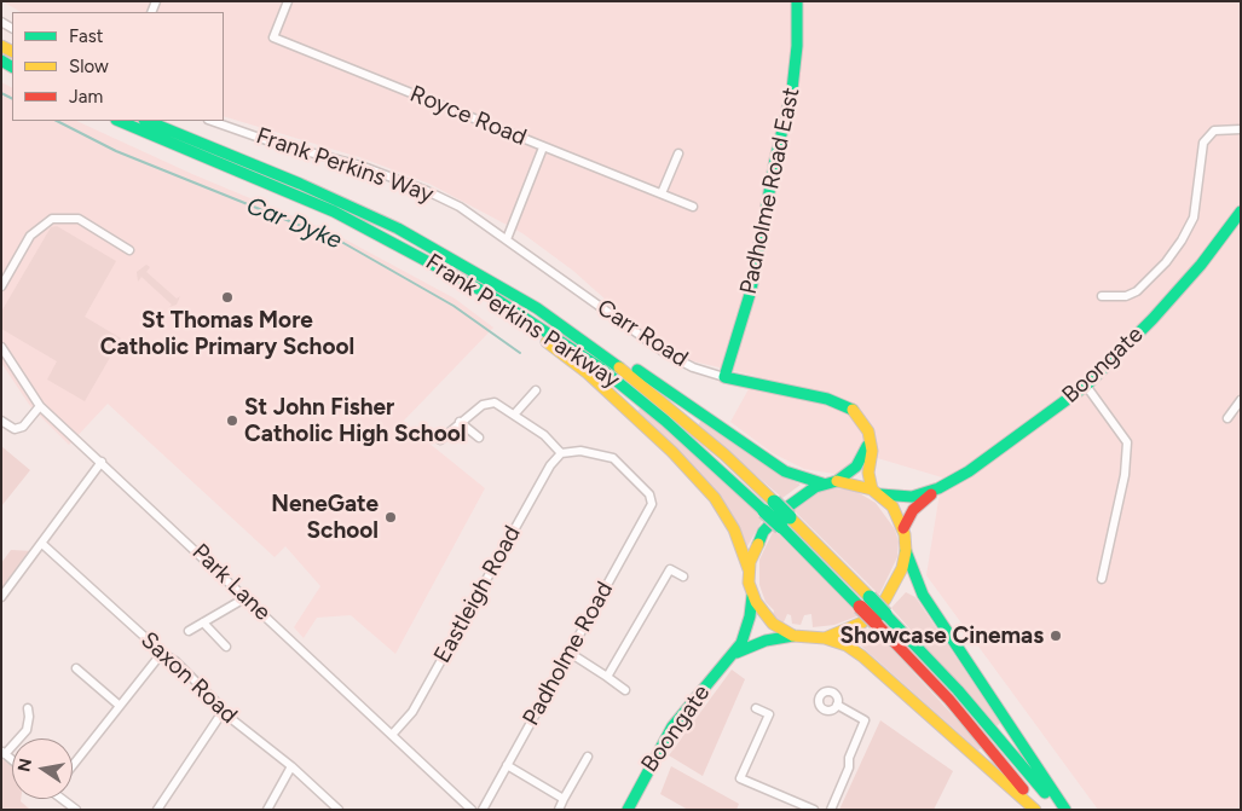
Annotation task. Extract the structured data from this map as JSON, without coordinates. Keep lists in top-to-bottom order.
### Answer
{
  "streets": {
    "main road": [
      "Padholme Road East",
      "Frank Perkins Parkway",
      "Carr Road",
      "Boongate"
    ],
    "street": [
      "Royce Road",
      "Frank Perkins Way",
      "Park Lane",
      "Eastleigh Road",
      "Padholme Road",
      "Saxon Road"
    ]
  },
  "crossings": [
    ["Frank Perkins Way", "Carr Road"],
    ["Padholme Road East", "Carr Road"],
    ["Carr Road", "Boongate"],
    ["Park Lane", "Eastleigh Road"],
    ["Eastleigh Road", "Padholme Road"]
  ],
  "water": ["Car Dyke"],
  "places": [
    "St Thomas More Catholic Primary School",
    "St John Fisher Catholic High School",
    "NeneGate School",
    "Showcase Cinemas"
  ],
  "legend": ["Fast", "Slow", "Jam"],
  "north": "left"
}
